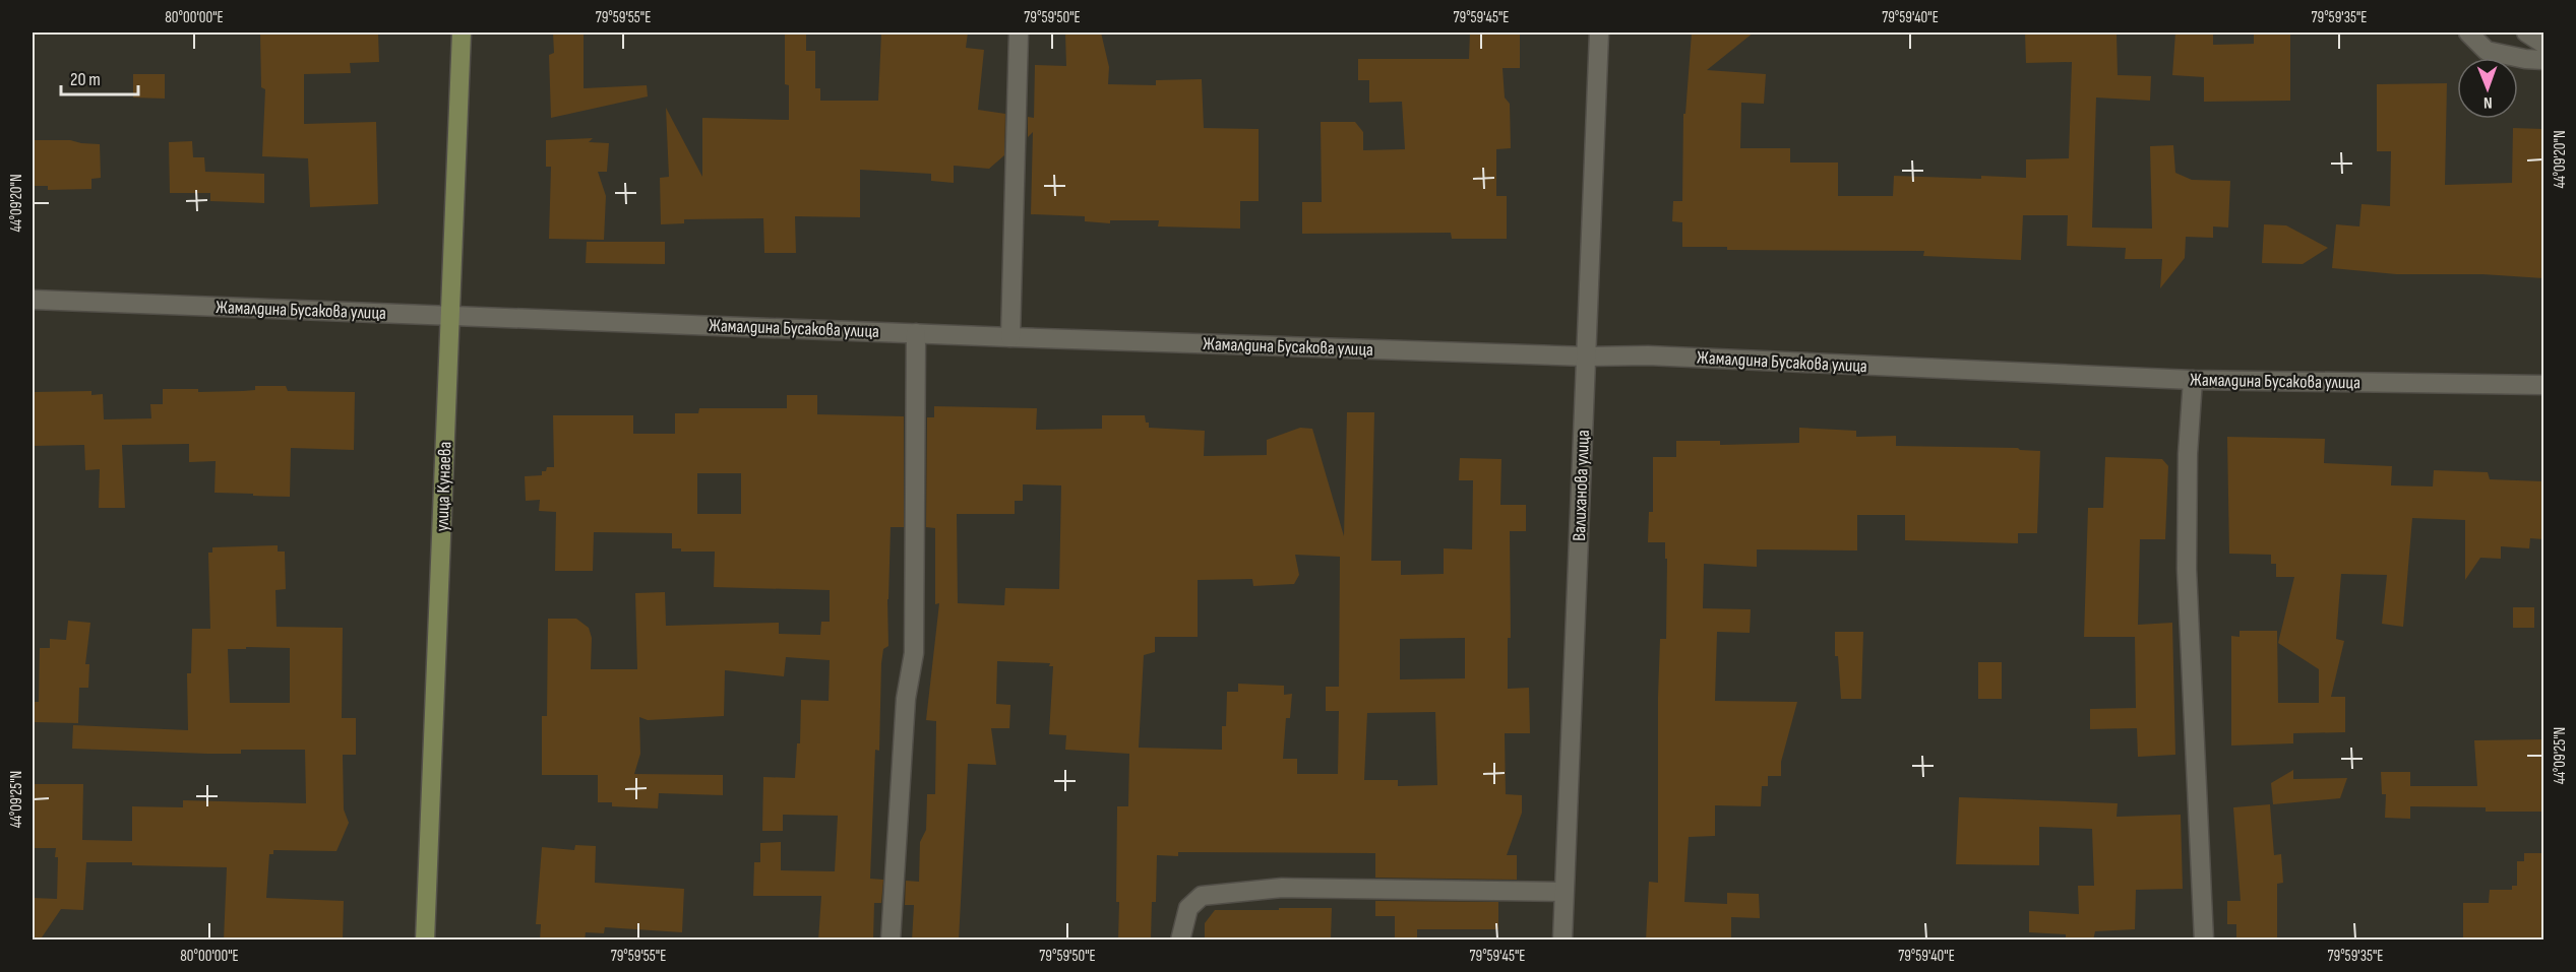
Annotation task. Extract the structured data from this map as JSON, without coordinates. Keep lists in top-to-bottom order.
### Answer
{
  "streets": {
    "main road": ["улица Кунаева"],
    "street": ["Жамалдина Бусакова улица", "Валиханова улица"]
  },
  "crossings": [
    ["Жамалдина Бусакова улица", "Валиханова улица"],
    ["Жамалдина Бусакова улица", "улица Кунаева"]
  ],
  "scale_bar": "20 m",
  "north": "bottom",
  "coordinates": [
    "80°00'00\"E",
    "79°59'55\"E",
    "79°59'50\"E",
    "79°59'45\"E",
    "79°59'40\"E",
    "79°59'35\"E",
    "44°09'20\"N",
    "44°09'25\"N"
  ]
}
